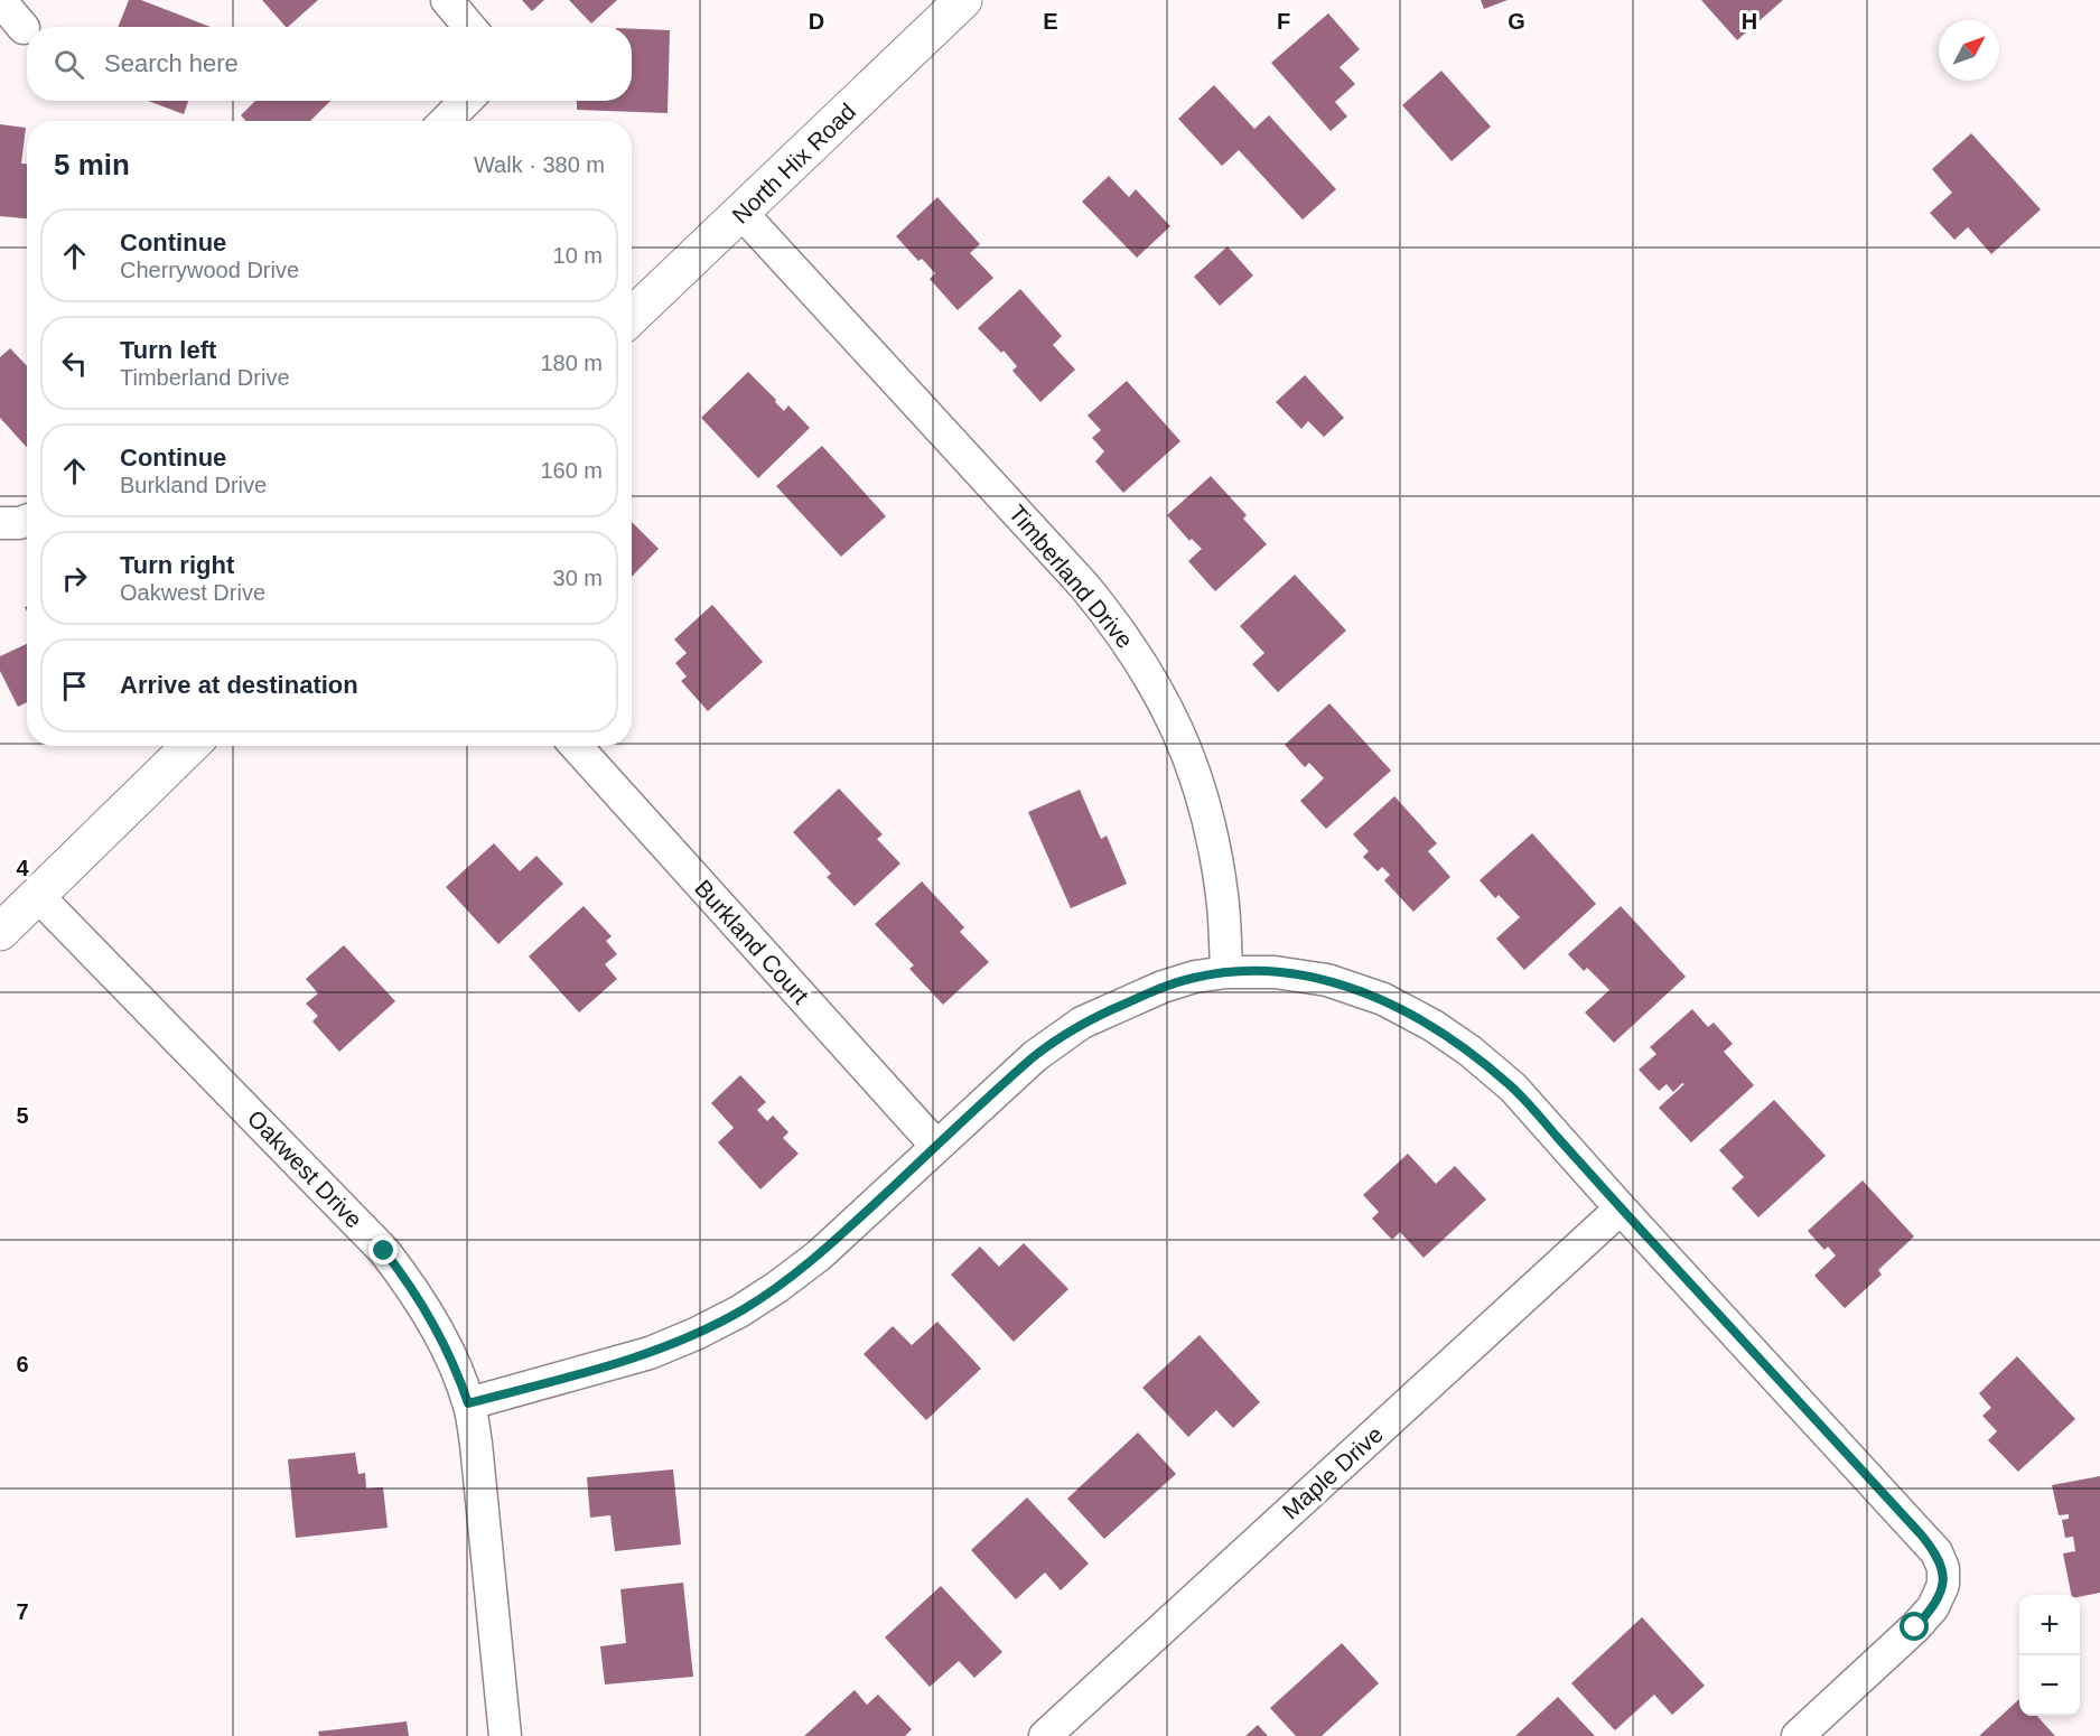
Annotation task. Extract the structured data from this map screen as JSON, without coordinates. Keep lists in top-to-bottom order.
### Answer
{
  "streets": {
    "street": [
      "North Hix Road",
      "Timberland Drive",
      "Burkland Court",
      "Oakwest Drive",
      "Maple Drive"
    ]
  },
  "crossings": [
    ["North Hix Road", "Timberland Drive"]
  ],
  "north": "top right",
  "page": {
    "search": "Search here",
    "heading": ["5 min", "Walk · 380 m"],
    "list": [
      ["Continue", "Cherrywood Drive", "10 m"],
      ["Turn left", "Timberland Drive", "180 m"],
      ["Continue", "Burkland Drive", "160 m"],
      ["Turn right", "Oakwest Drive", "30 m"],
      "Arrive at destination"
    ],
    "map_buttons": ["+", "−"]
  },
  "grid": {
    "columns": [
      "D",
      "E",
      "F",
      "G",
      "H"
    ],
    "rows": [
      "4",
      "5",
      "6",
      "7"
    ]
  }
}
